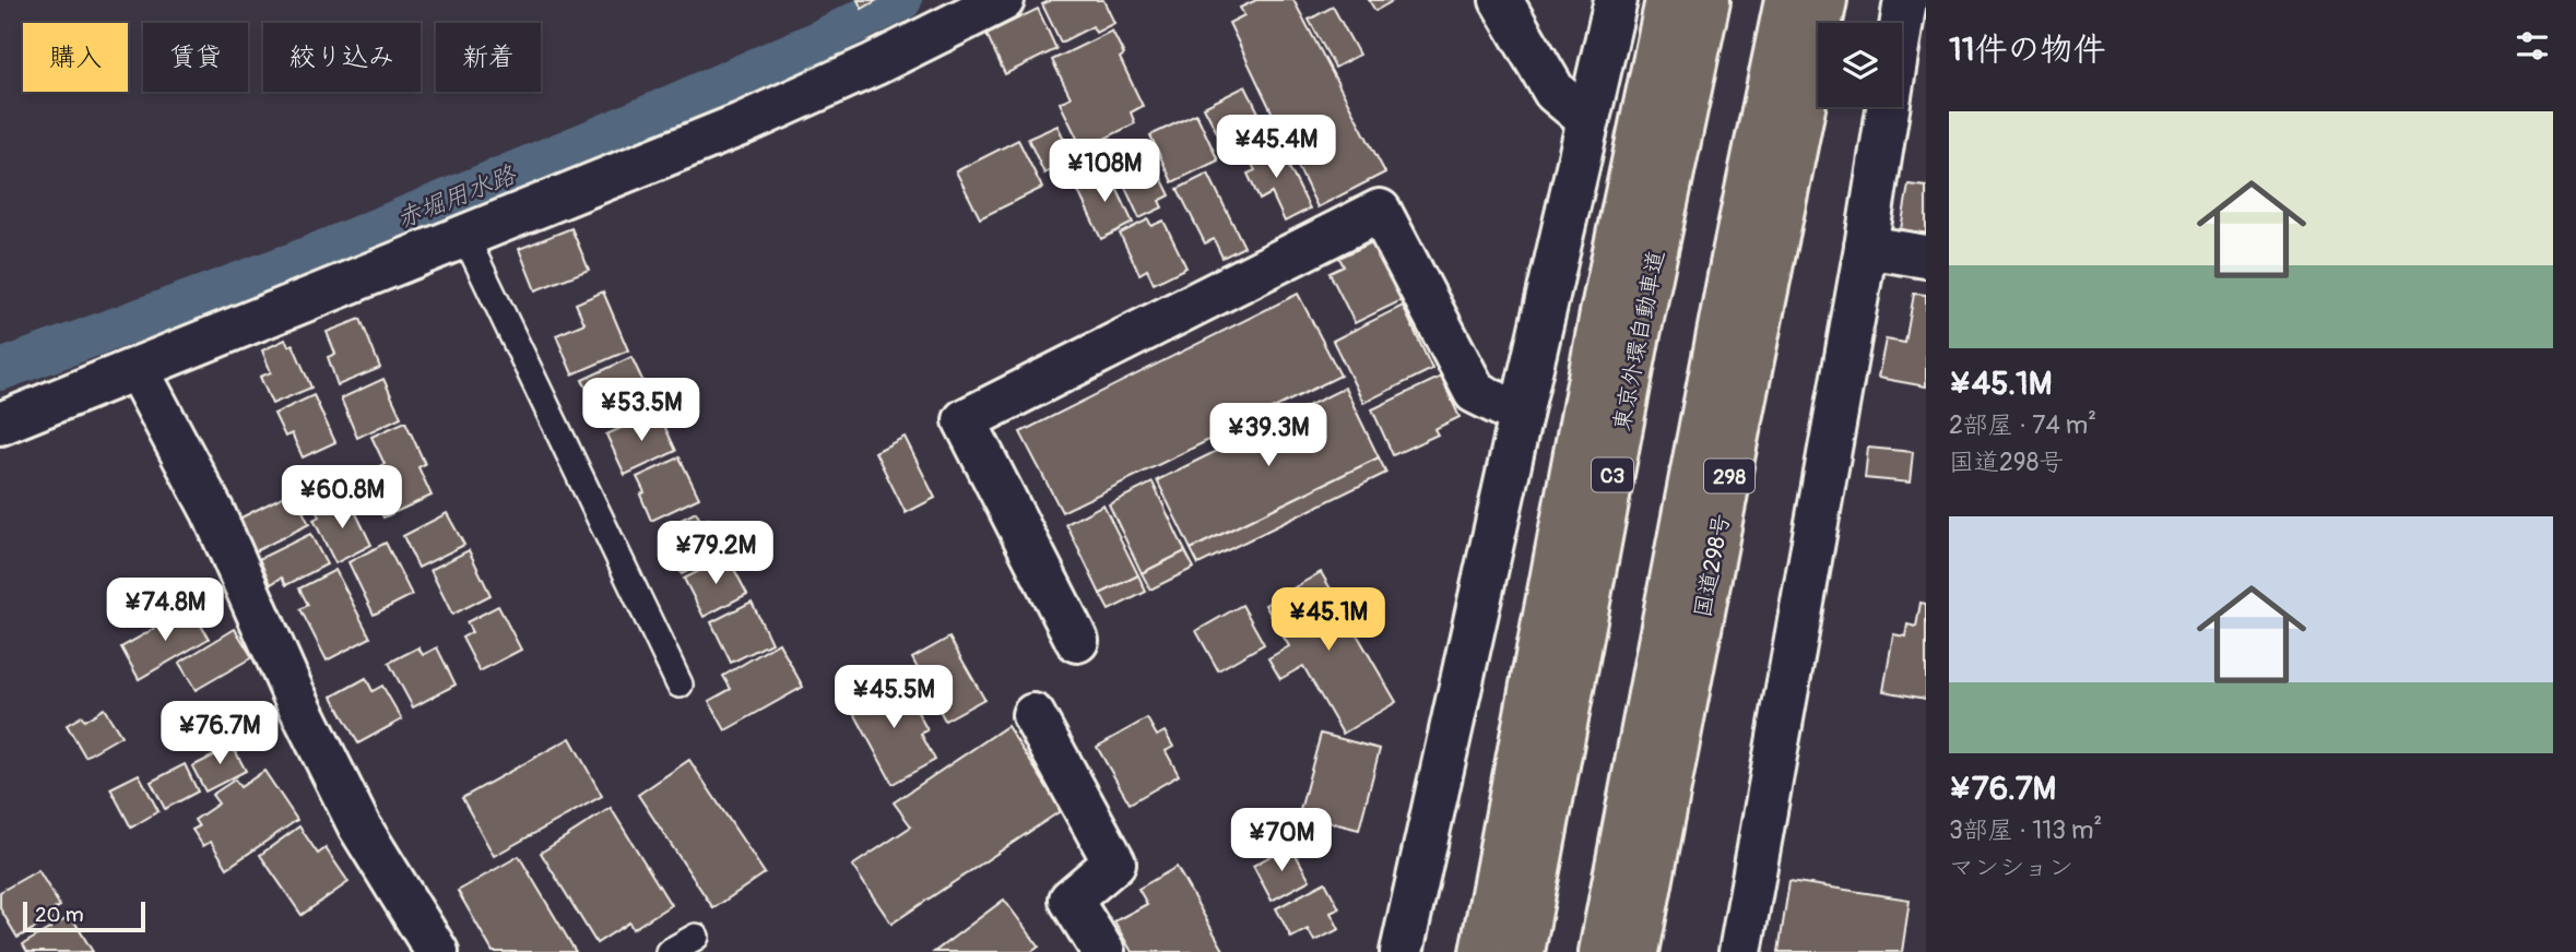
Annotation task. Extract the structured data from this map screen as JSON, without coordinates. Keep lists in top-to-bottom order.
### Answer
{
  "streets": {
    "highway": [
      "東京外環自動車道",
      "C3",
      "298",
      "国道298号"
    ]
  },
  "water": ["赤堀用水路"],
  "scale_bar": "20 m",
  "page": {
    "heading": "11件の物件",
    "chip": [
      "購入",
      "賃貸",
      "絞り込み",
      "新着"
    ],
    "list": [
      {
        "name": "¥45.1M",
        "note": "2部屋 · 74 m² · 国道298号"
      },
      {
        "name": "¥76.7M",
        "note": "3部屋 · 113 m² · マンション"
      }
    ],
    "price": [
      "¥45.4M",
      "¥108M",
      "¥53.5M",
      "¥39.3M",
      "¥60.8M",
      "¥79.2M",
      "¥74.8M",
      "¥45.1M",
      "¥45.5M",
      "¥76.7M",
      "¥70M"
    ],
    "scale": "20 m"
  }
}
